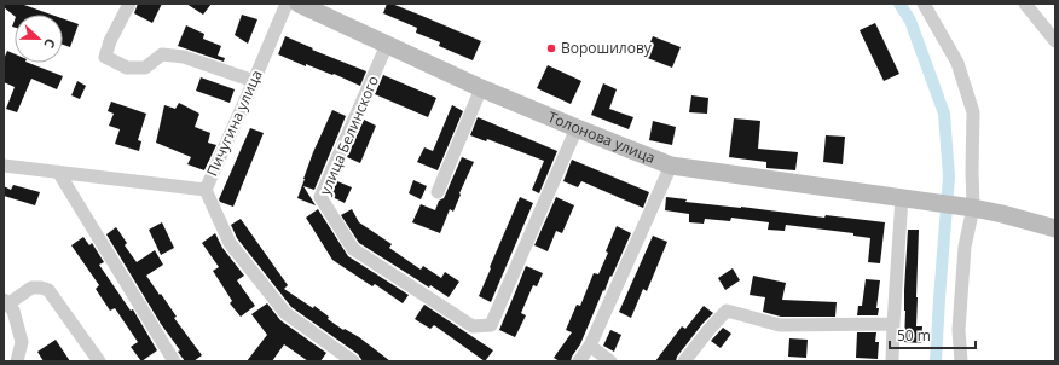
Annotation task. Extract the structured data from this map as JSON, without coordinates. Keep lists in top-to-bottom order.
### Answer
{
  "streets": {
    "main road": ["Толонова улица"],
    "street": ["Пичугина улица", "улица Белинского"]
  },
  "crossings": [
    ["улица Белинского", "Толонова улица"]
  ],
  "places": ["Ворошилову"],
  "scale_bar": "50 m",
  "north": "right"
}
